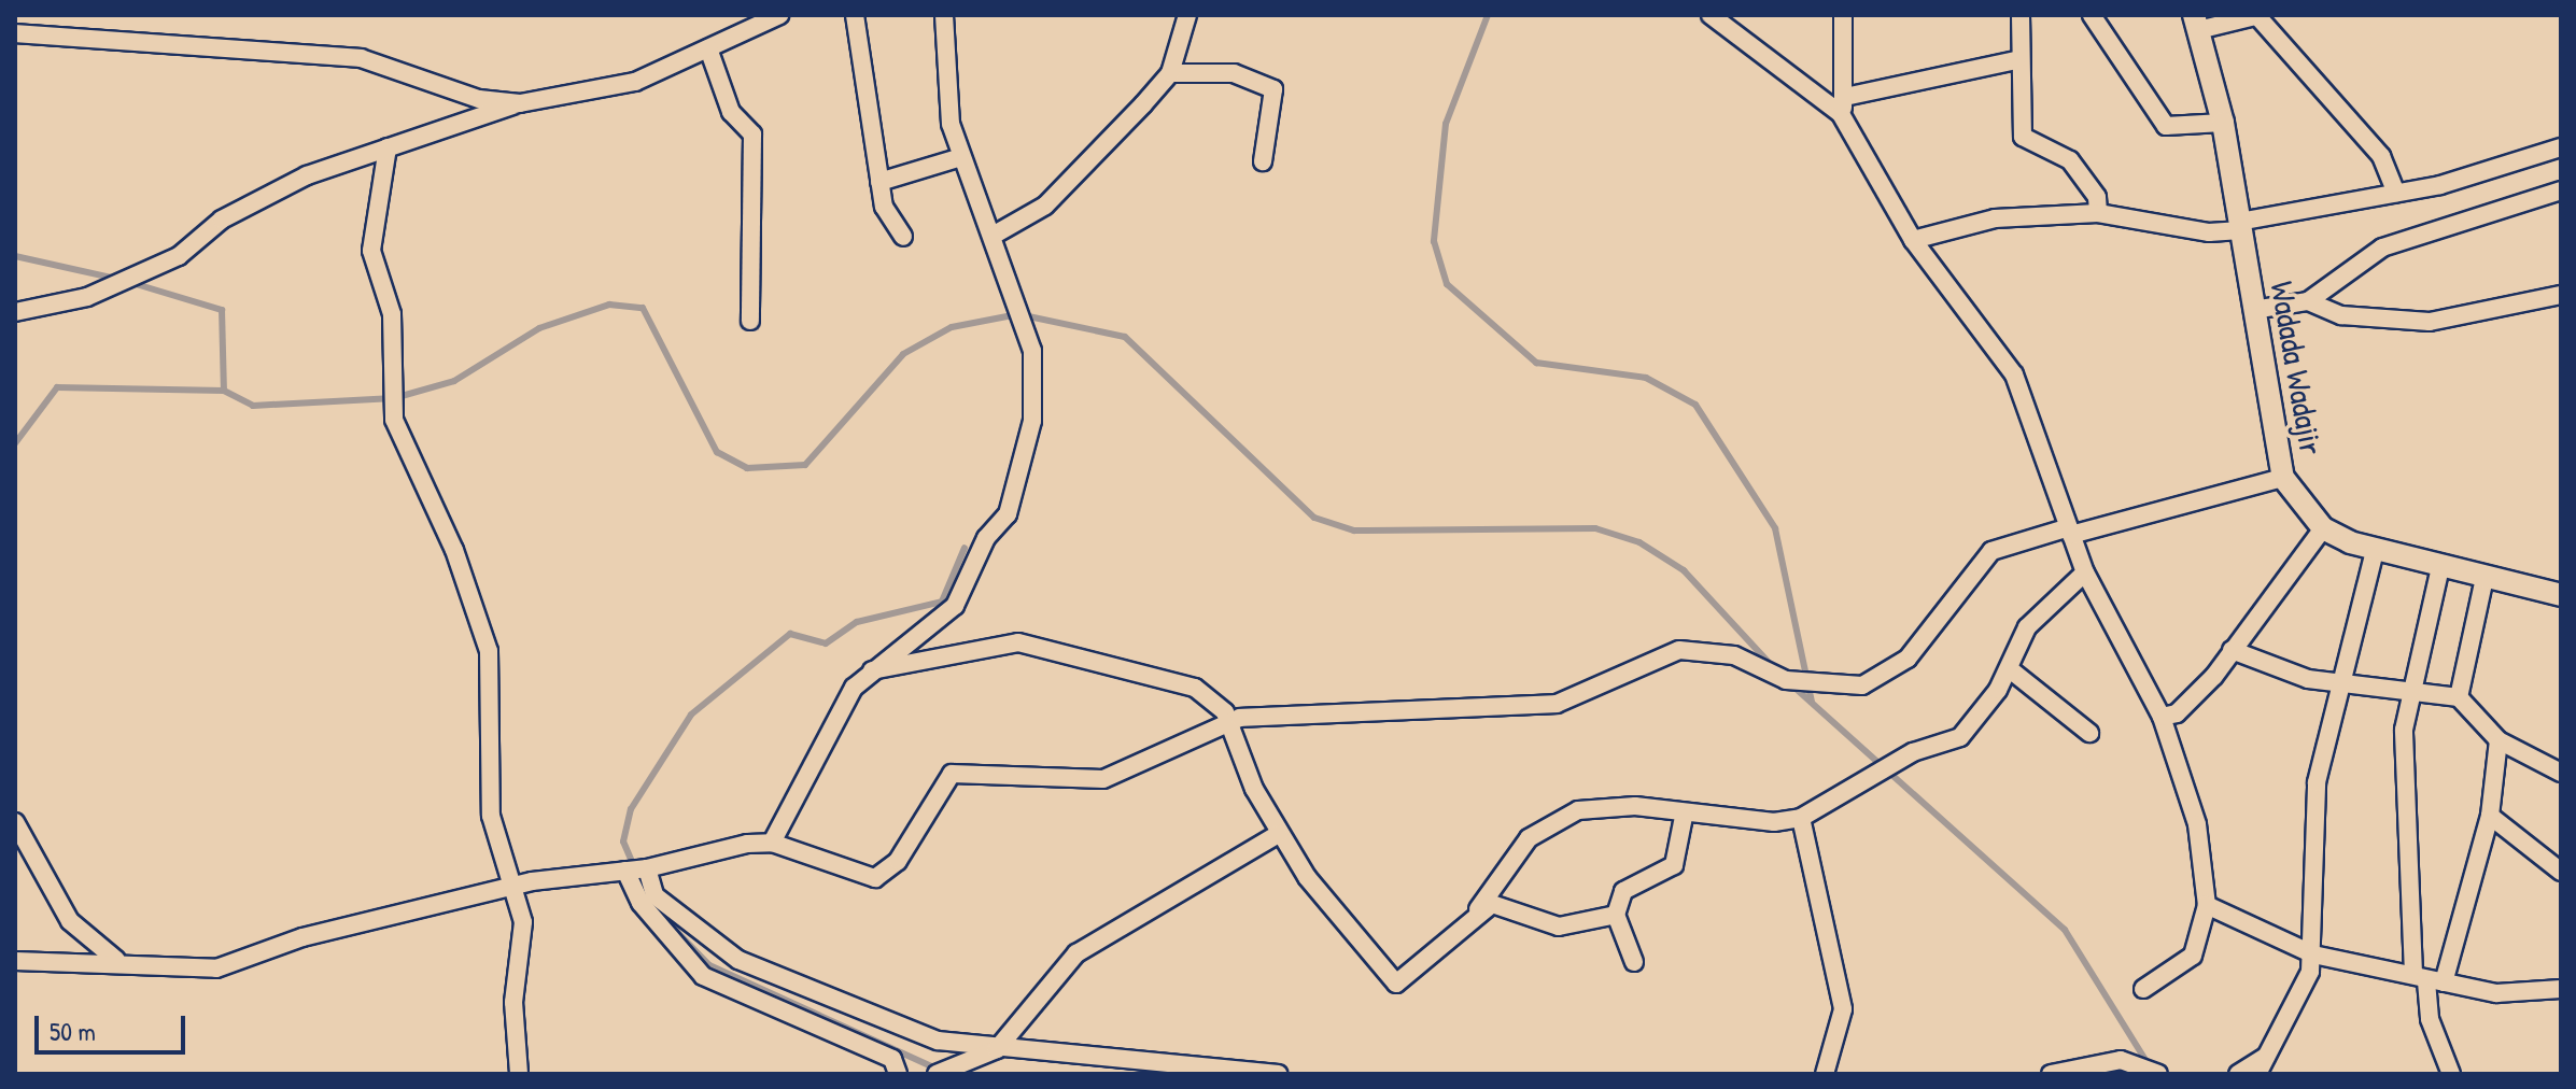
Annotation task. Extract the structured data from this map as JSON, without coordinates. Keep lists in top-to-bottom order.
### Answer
{
  "streets": {
    "street": ["Wadada Wadajir"]
  },
  "scale_bar": "50 m"
}
